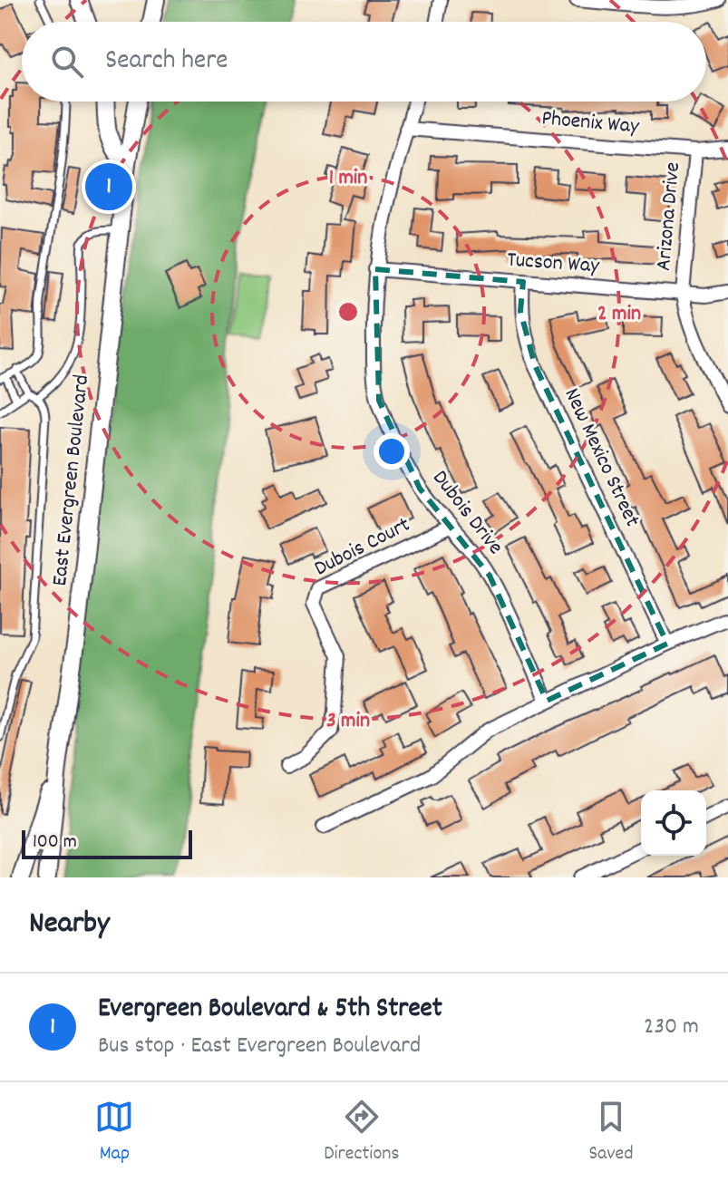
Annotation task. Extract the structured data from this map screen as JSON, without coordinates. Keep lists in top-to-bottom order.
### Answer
{
  "streets": {
    "street": [
      "Phoenix Way",
      "Arizona Drive",
      "Tucson Way",
      "New Mexico Street",
      "East Evergreen Boulevard",
      "Dubois Drive",
      "Dubois Court"
    ]
  },
  "crossings": [
    ["Phoenix Way", "Arizona Drive"],
    ["Phoenix Way", "Dubois Drive"],
    ["Arizona Drive", "Tucson Way"],
    ["Tucson Way", "New Mexico Street"],
    ["Tucson Way", "Dubois Drive"],
    ["Dubois Drive", "Dubois Court"]
  ],
  "scale_bar": "100 m",
  "page": {
    "search": "Search here",
    "pins": "1",
    "scale": "100 m",
    "heading": "Nearby",
    "list": [
      {
        "mark": "1",
        "name": "Evergreen Boulevard & 5th Street",
        "note": "Bus stop · East Evergreen Boulevard",
        "value": "230 m"
      }
    ],
    "nav": ["Map", "Directions", "Saved"]
  },
  "rings": ["1 min", "2 min", "3 min"]
}
